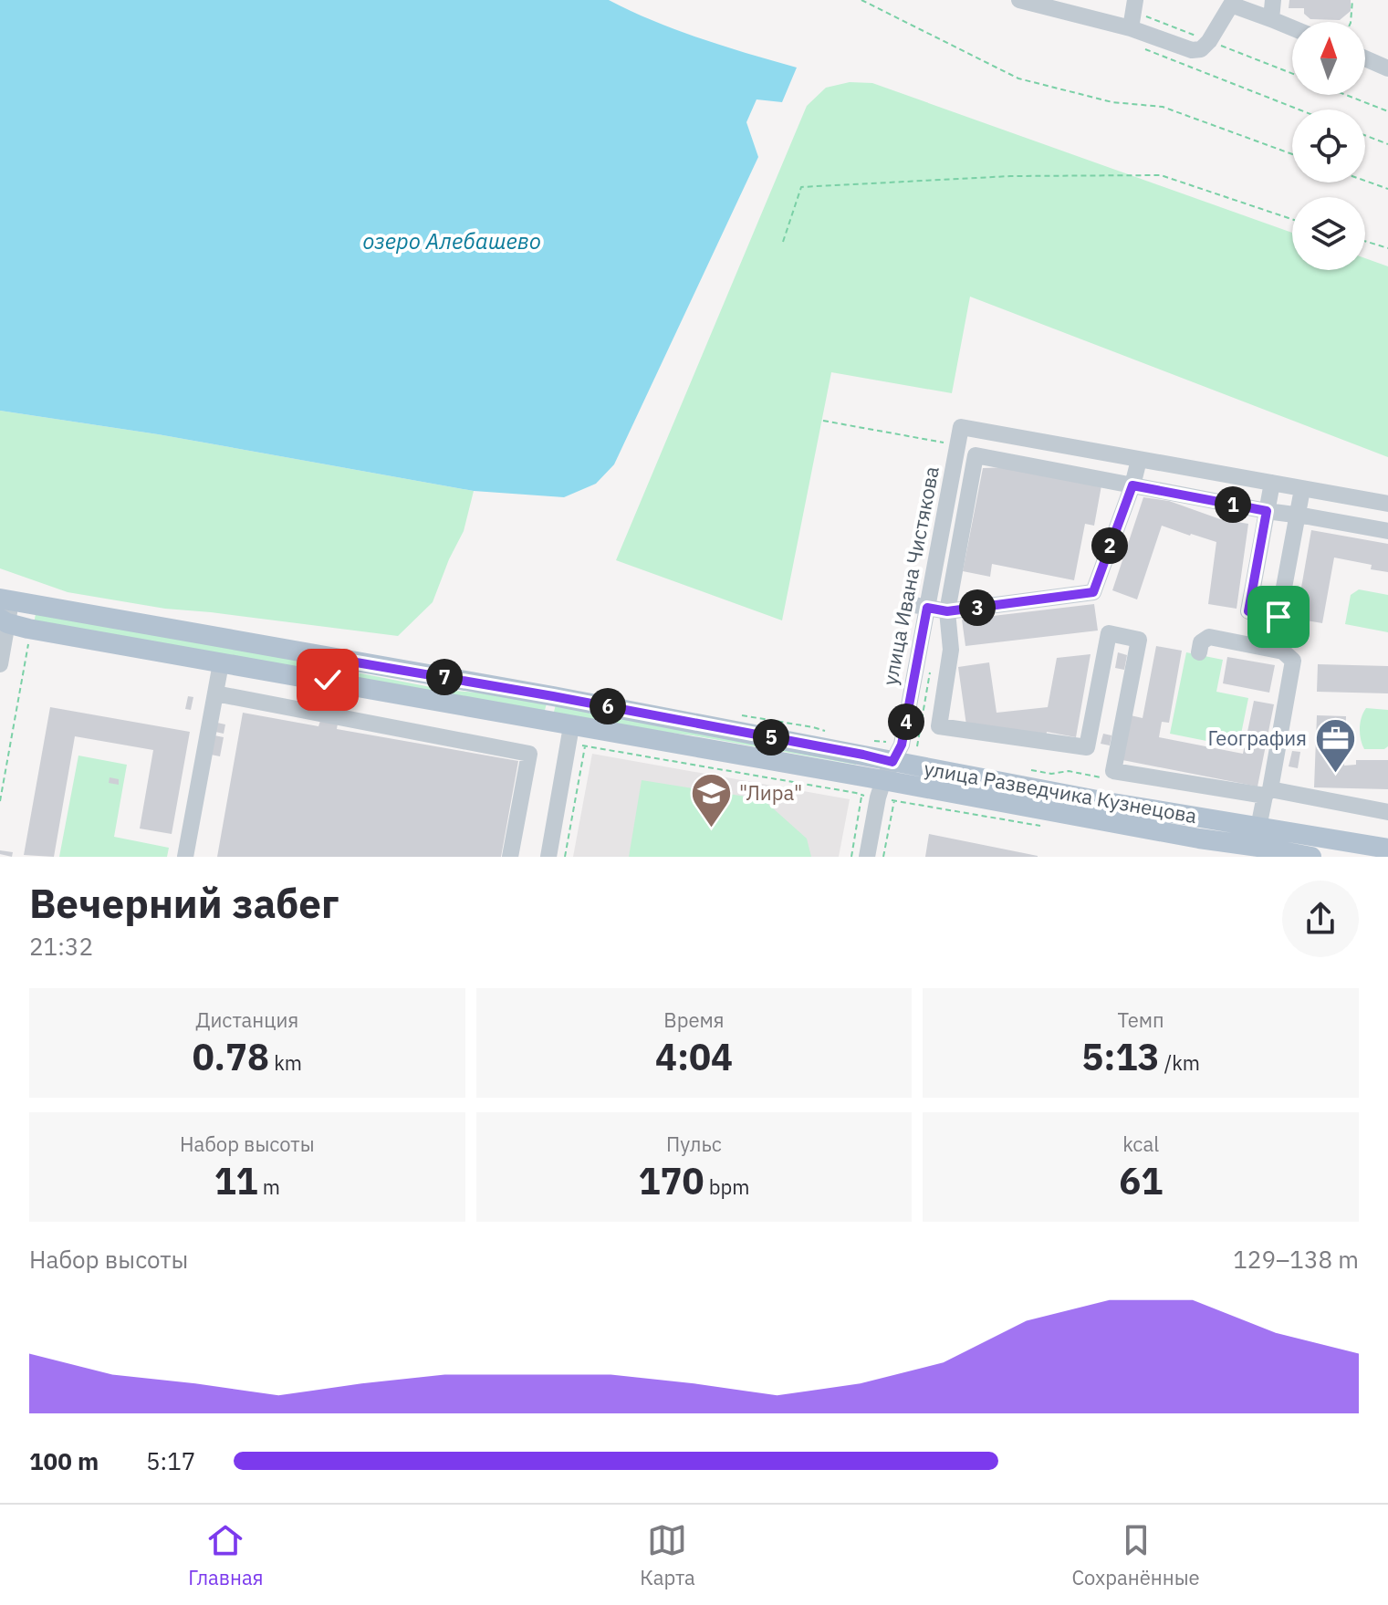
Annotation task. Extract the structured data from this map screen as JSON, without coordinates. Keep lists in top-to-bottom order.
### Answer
{
  "streets": {
    "main road": ["улица Разведчика Кузнецова"],
    "street": ["улица Ивана Чистякова"]
  },
  "crossings": [
    ["улица Ивана Чистякова", "улица Разведчика Кузнецова"]
  ],
  "water": ["озеро Алебашево"],
  "places": {
    "office": ["География"],
    "school or university": ["\"Лира\""]
  },
  "north": "top",
  "page": {
    "pins": [
      "1",
      "2",
      "3",
      "7",
      "6",
      "4",
      "5"
    ],
    "heading": ["Вечерний забег", "21:32"],
    "stats": [
      ["Дистанция", "0.78 km"],
      ["Время", "4:04"],
      ["Темп", "5:13 /km"],
      ["Набор высоты", "11 m"],
      ["Пульс", "170 bpm"],
      ["kcal", "61"]
    ],
    "chart": ["Набор высоты", "129–138 m"],
    "list": [
      {
        "name": "100 m",
        "note": "5:17"
      }
    ],
    "tabs": ["Главная", "Карта", "Сохранённые"]
  }
}
